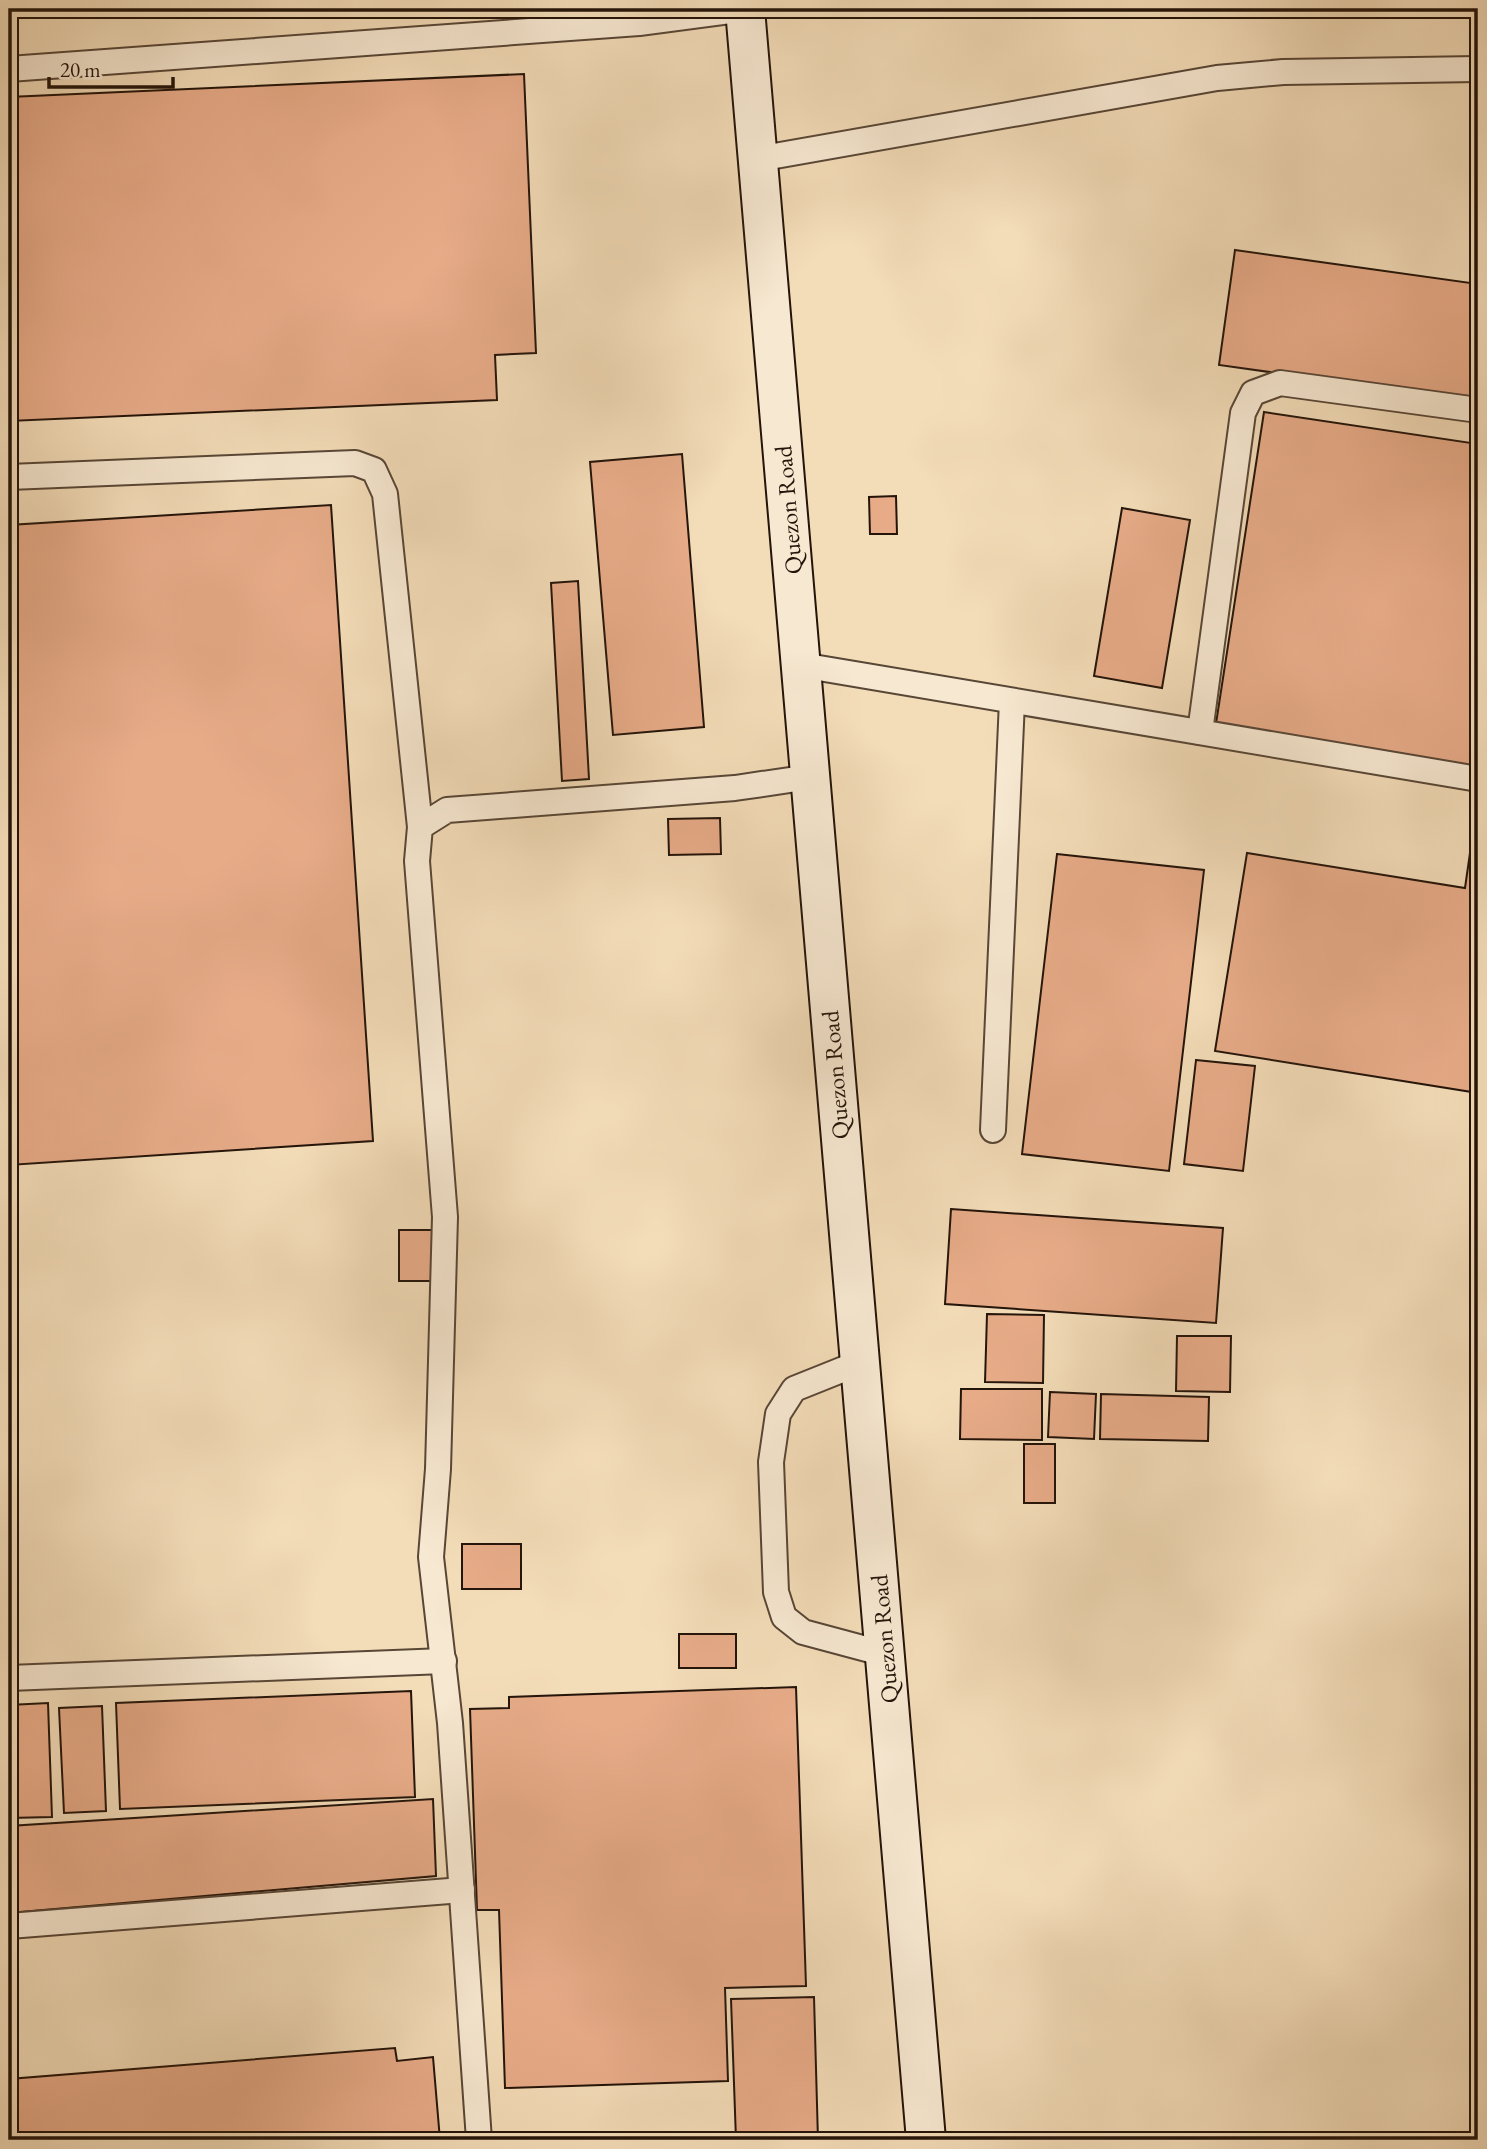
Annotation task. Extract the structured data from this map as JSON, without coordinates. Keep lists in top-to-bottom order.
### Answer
{
  "streets": {
    "main road": ["Quezon Road"]
  },
  "scale_bar": "20 m"
}
